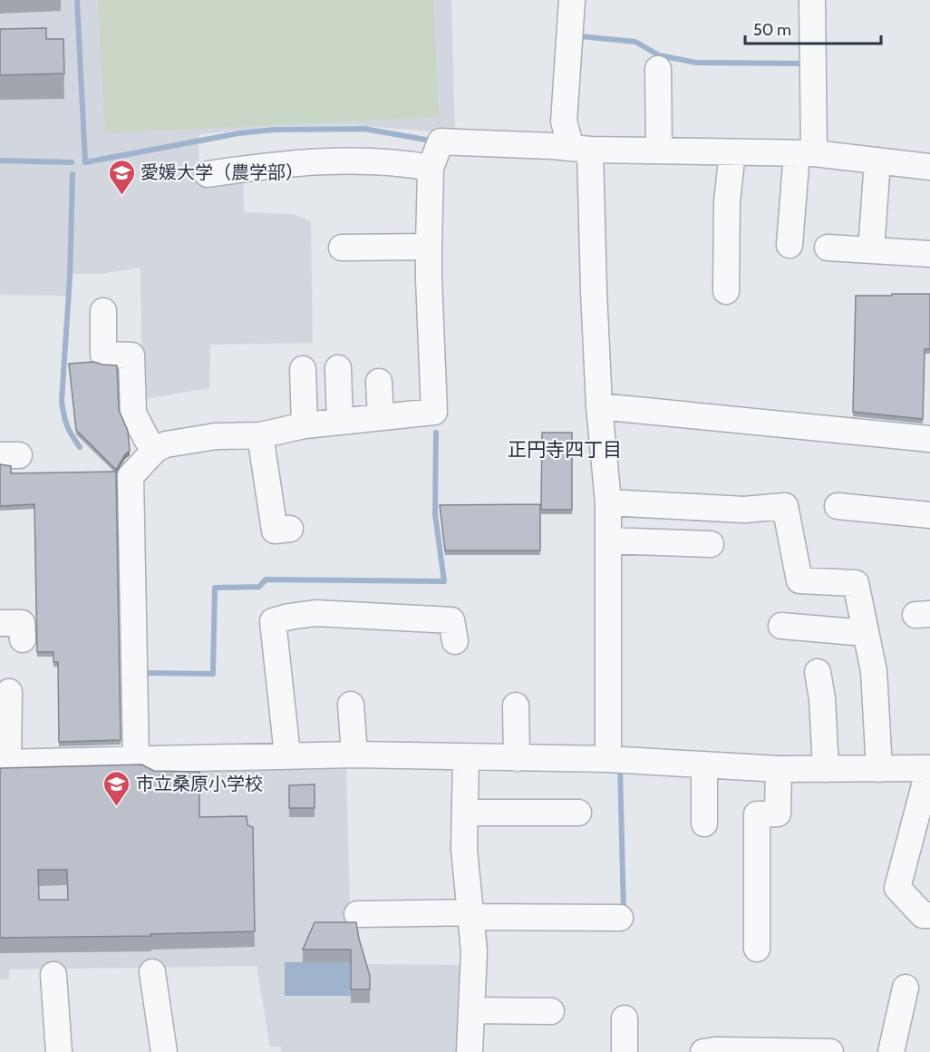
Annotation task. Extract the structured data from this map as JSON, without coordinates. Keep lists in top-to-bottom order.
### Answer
{
  "districts": ["正円寺四丁目"],
  "places": {
    "school or university": ["愛媛大学（農学部）", "市立桑原小学校"]
  },
  "scale_bar": "50 m"
}
